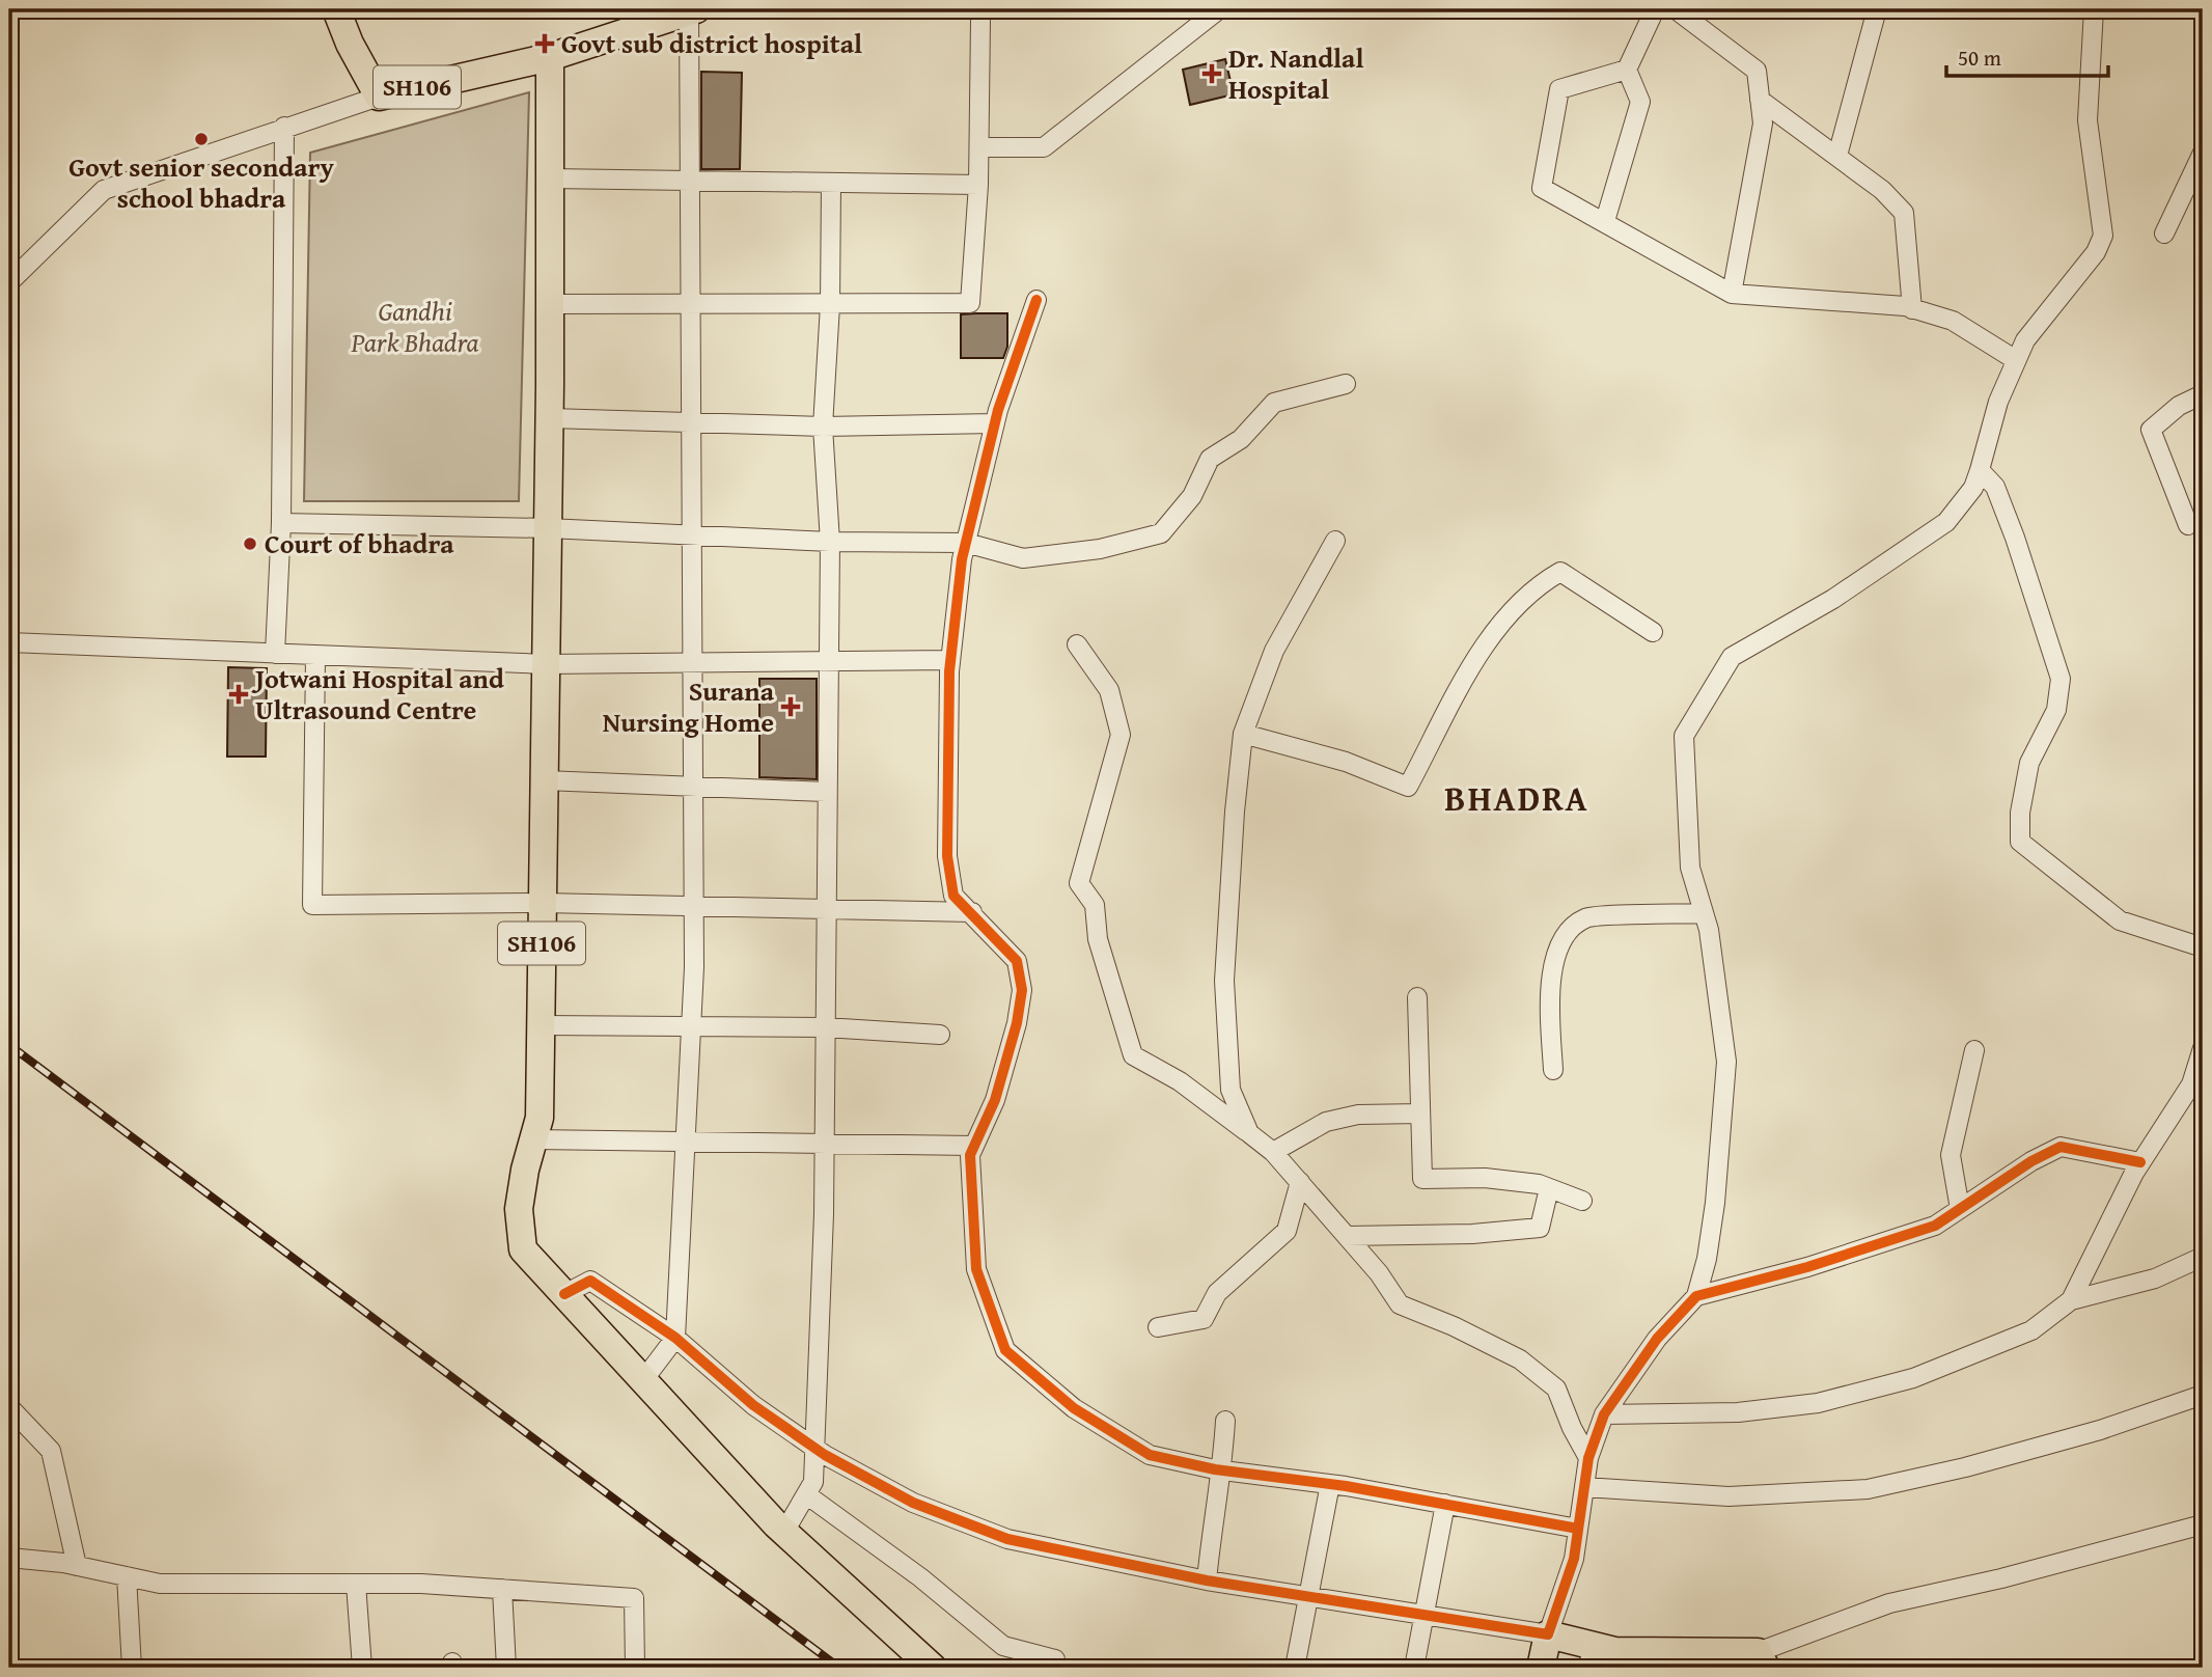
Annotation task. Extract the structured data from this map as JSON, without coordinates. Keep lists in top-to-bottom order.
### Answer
{
  "streets": {
    "main road": ["SH106"]
  },
  "districts": ["BHADRA"],
  "parks": ["Gandhi Park Bhadra"],
  "places": {
    "health": [
      "Govt sub district hospital",
      "Dr. Nandlal Hospital",
      "Jotwani Hospital and Ultrasound Centre",
      "Surana Nursing Home"
    ],
    "other": ["Govt senior secondary school bhadra", "Court of bhadra"]
  },
  "scale_bar": "50 m"
}
